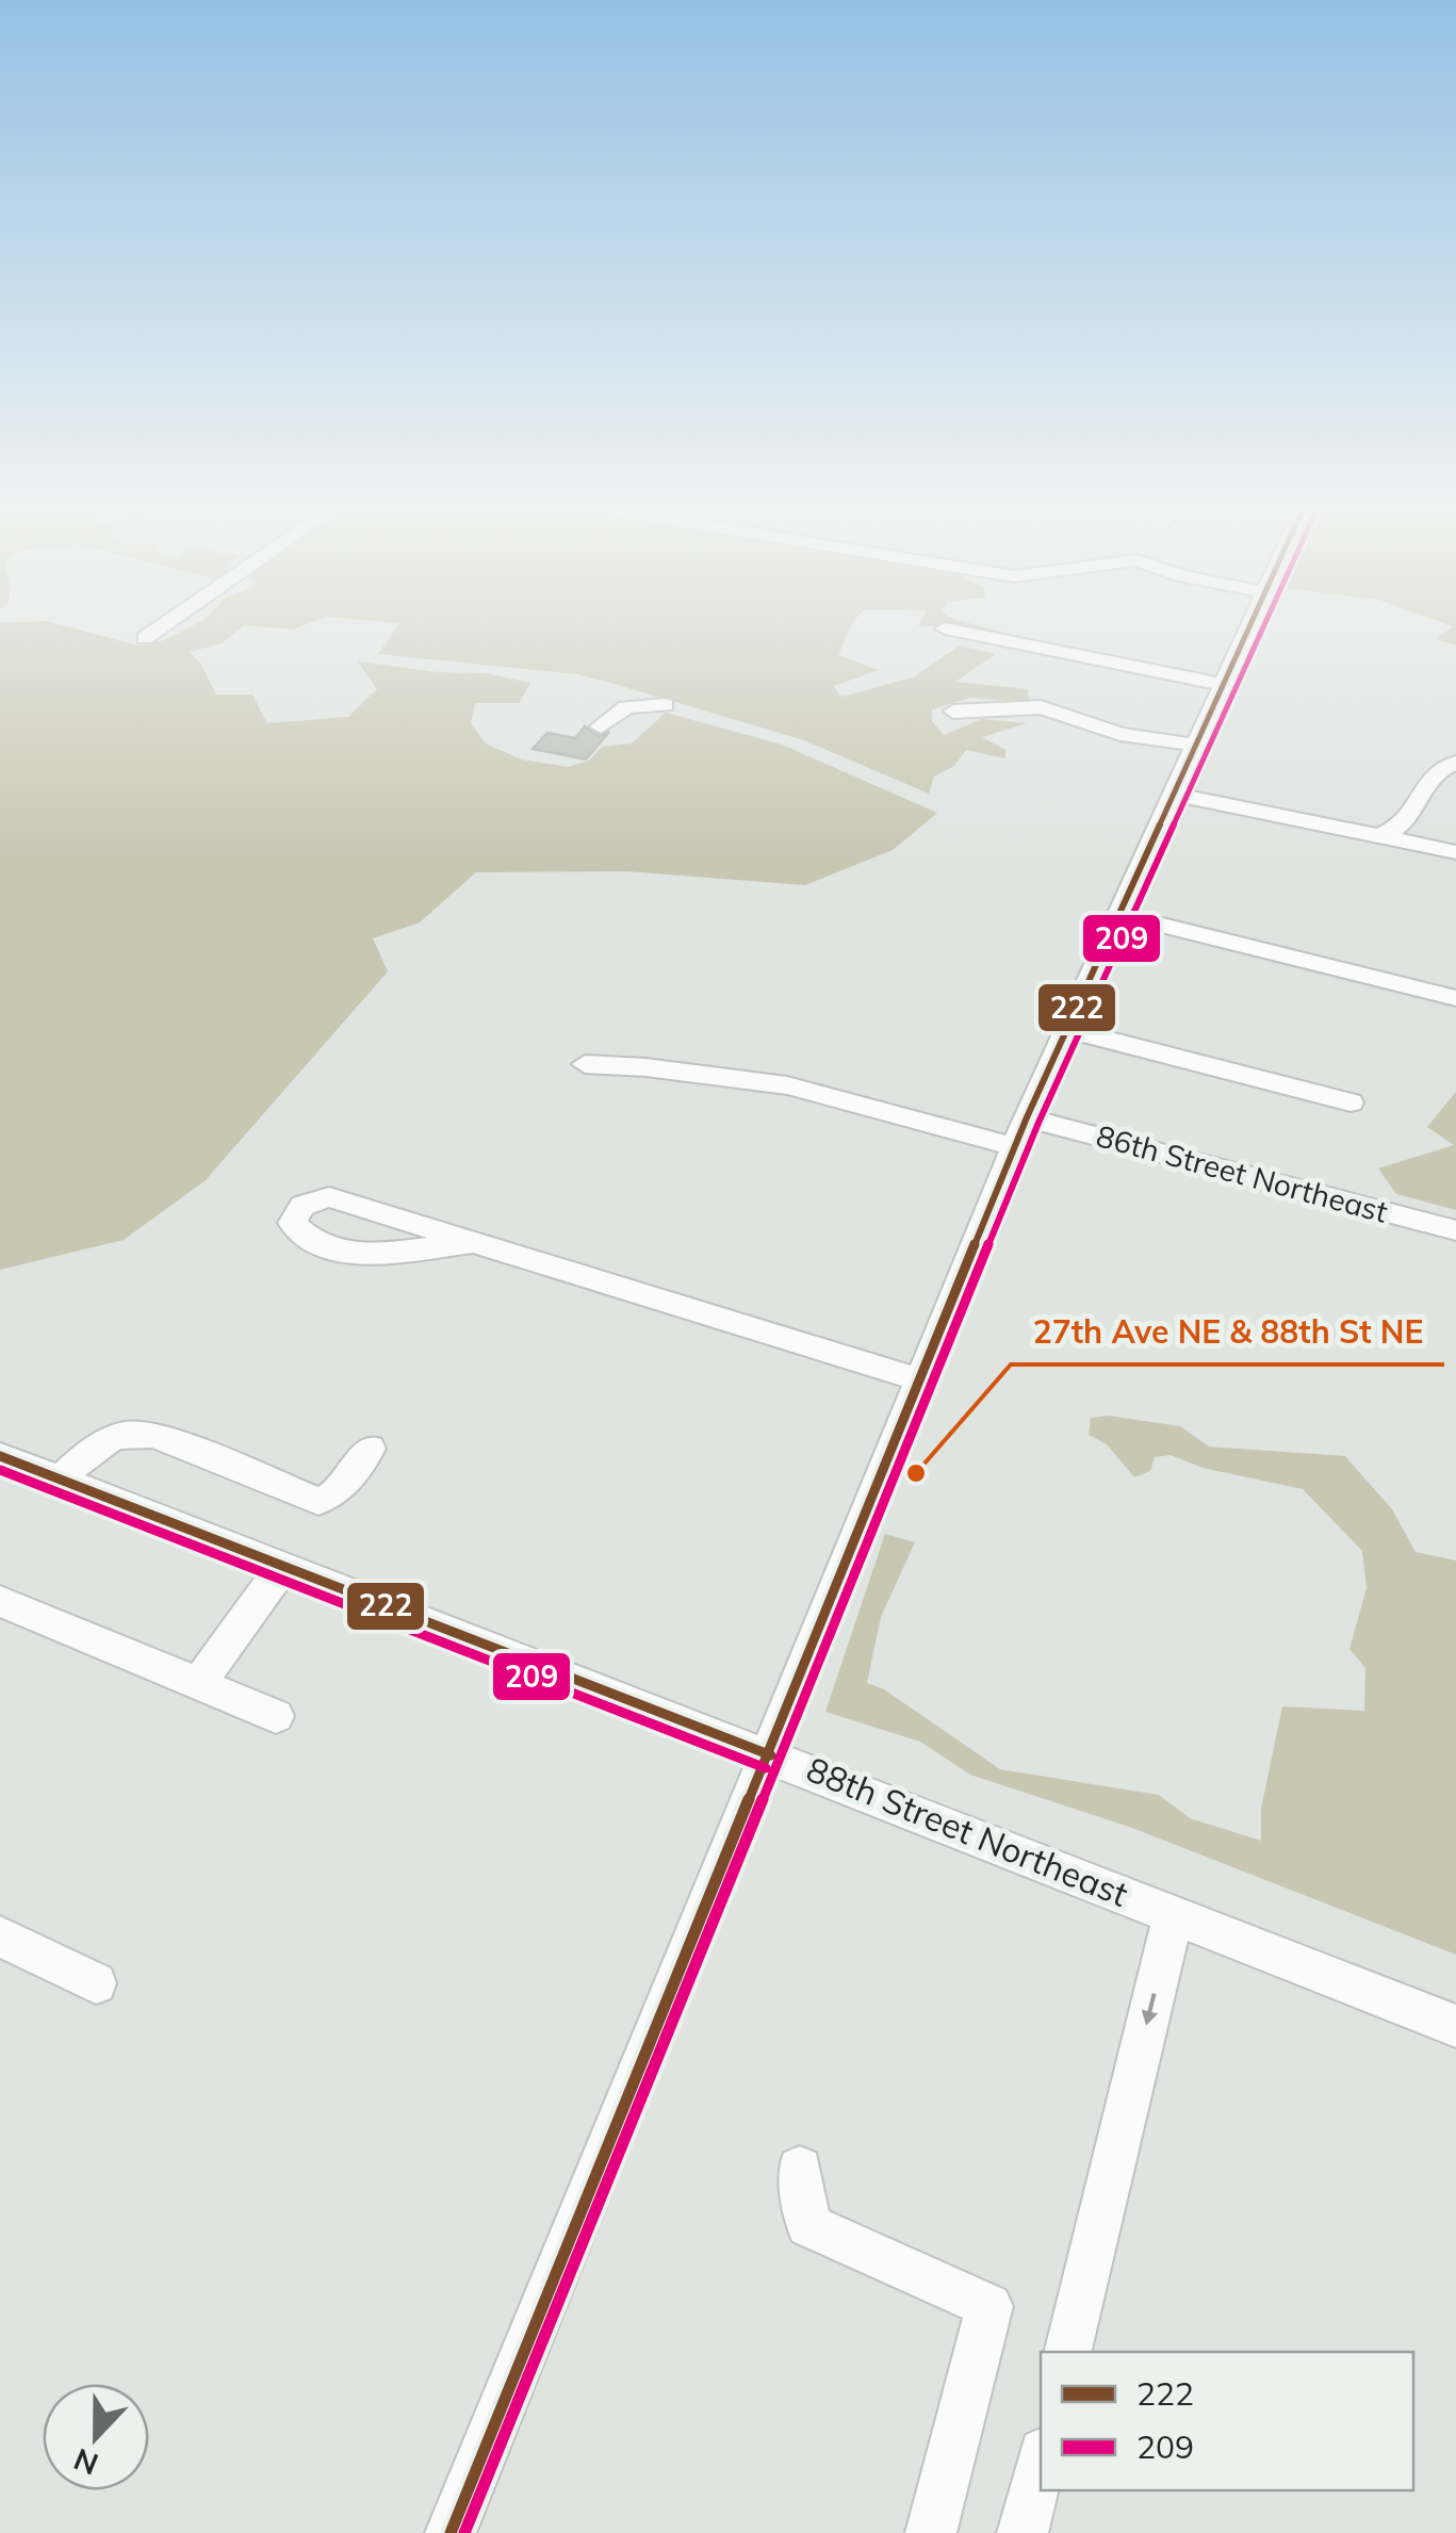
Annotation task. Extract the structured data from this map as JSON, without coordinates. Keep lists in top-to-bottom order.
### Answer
{
  "streets": {
    "street": ["86th Street Northeast", "88th Street Northeast"]
  },
  "places": ["27th Ave NE & 88th St NE"],
  "lines": ["transit line 222", "transit line 209"],
  "legend": ["222", "209"],
  "north": "bottom"
}
